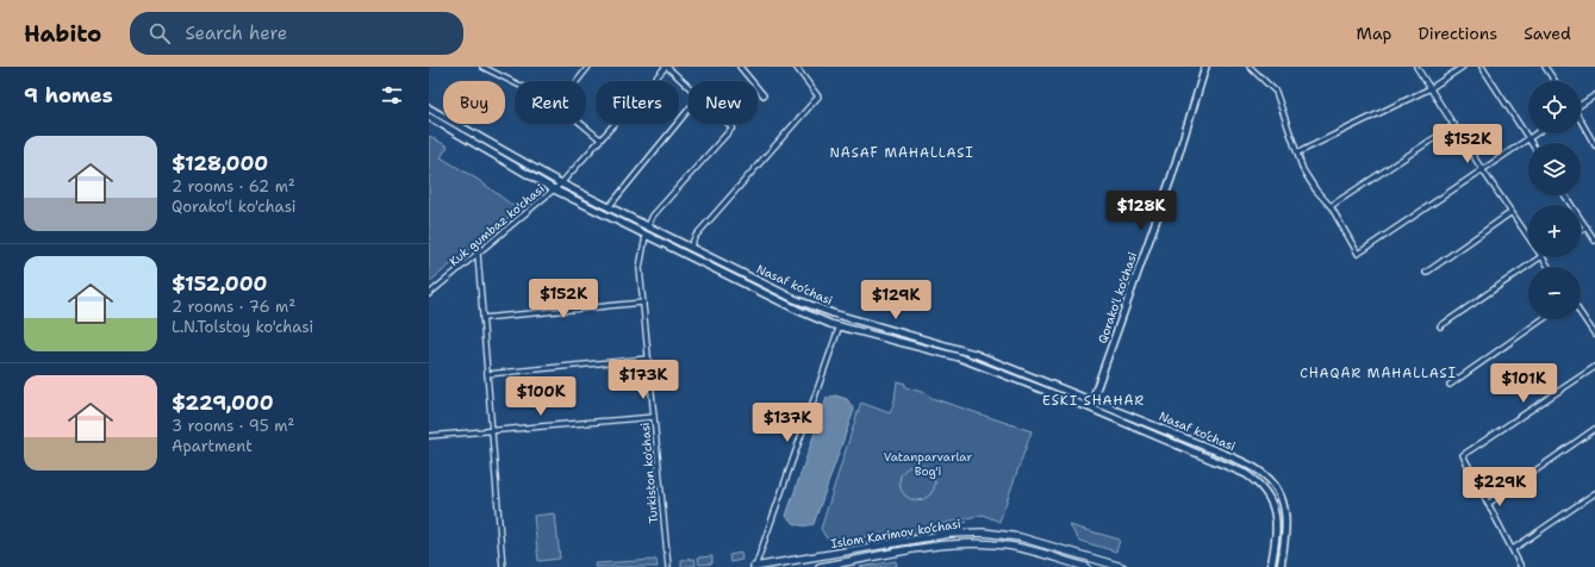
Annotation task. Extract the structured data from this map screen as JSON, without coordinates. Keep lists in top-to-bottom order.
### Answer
{
  "streets": {
    "main road": ["Nasaf ko‘chasi", "Qorako'l ko'chasi", "Islom Karimov ko‘chasi"],
    "street": ["Kuk gumbaz ko'chasi", "Turkiston ko'chasi"]
  },
  "crossings": [
    ["Kuk gumbaz ko'chasi", "Nasaf ko‘chasi"],
    ["Nasaf ko‘chasi", "Qorako'l ko'chasi"],
    ["Nasaf ko‘chasi", "Turkiston ko'chasi"]
  ],
  "districts": ["NASAF MAHALLASI", "CHAQAR MAHALLASI", "ESKI SHAHAR"],
  "parks": ["Vatanparvarlar Bog'i"],
  "page": {
    "header": "Habito",
    "search": "Search here",
    "nav": ["Map", "Directions", "Saved"],
    "heading": "9 homes",
    "map_buttons": ["+", "−"],
    "chip": [
      "Buy",
      "Rent",
      "Filters",
      "New"
    ],
    "list": [
      {
        "name": "$128,000",
        "note": "2 rooms · 62 m² · Qorako'l ko'chasi"
      },
      {
        "name": "$152,000",
        "note": "2 rooms · 76 m² · L.N.Tolstoy ko'chasi"
      },
      {
        "name": "$229,000",
        "note": "3 rooms · 95 m² · Apartment"
      }
    ],
    "price": [
      "$152K",
      "$128K",
      "$152K",
      "$129K",
      "$173K",
      "$101K",
      "$100K",
      "$137K",
      "$229K"
    ]
  }
}
